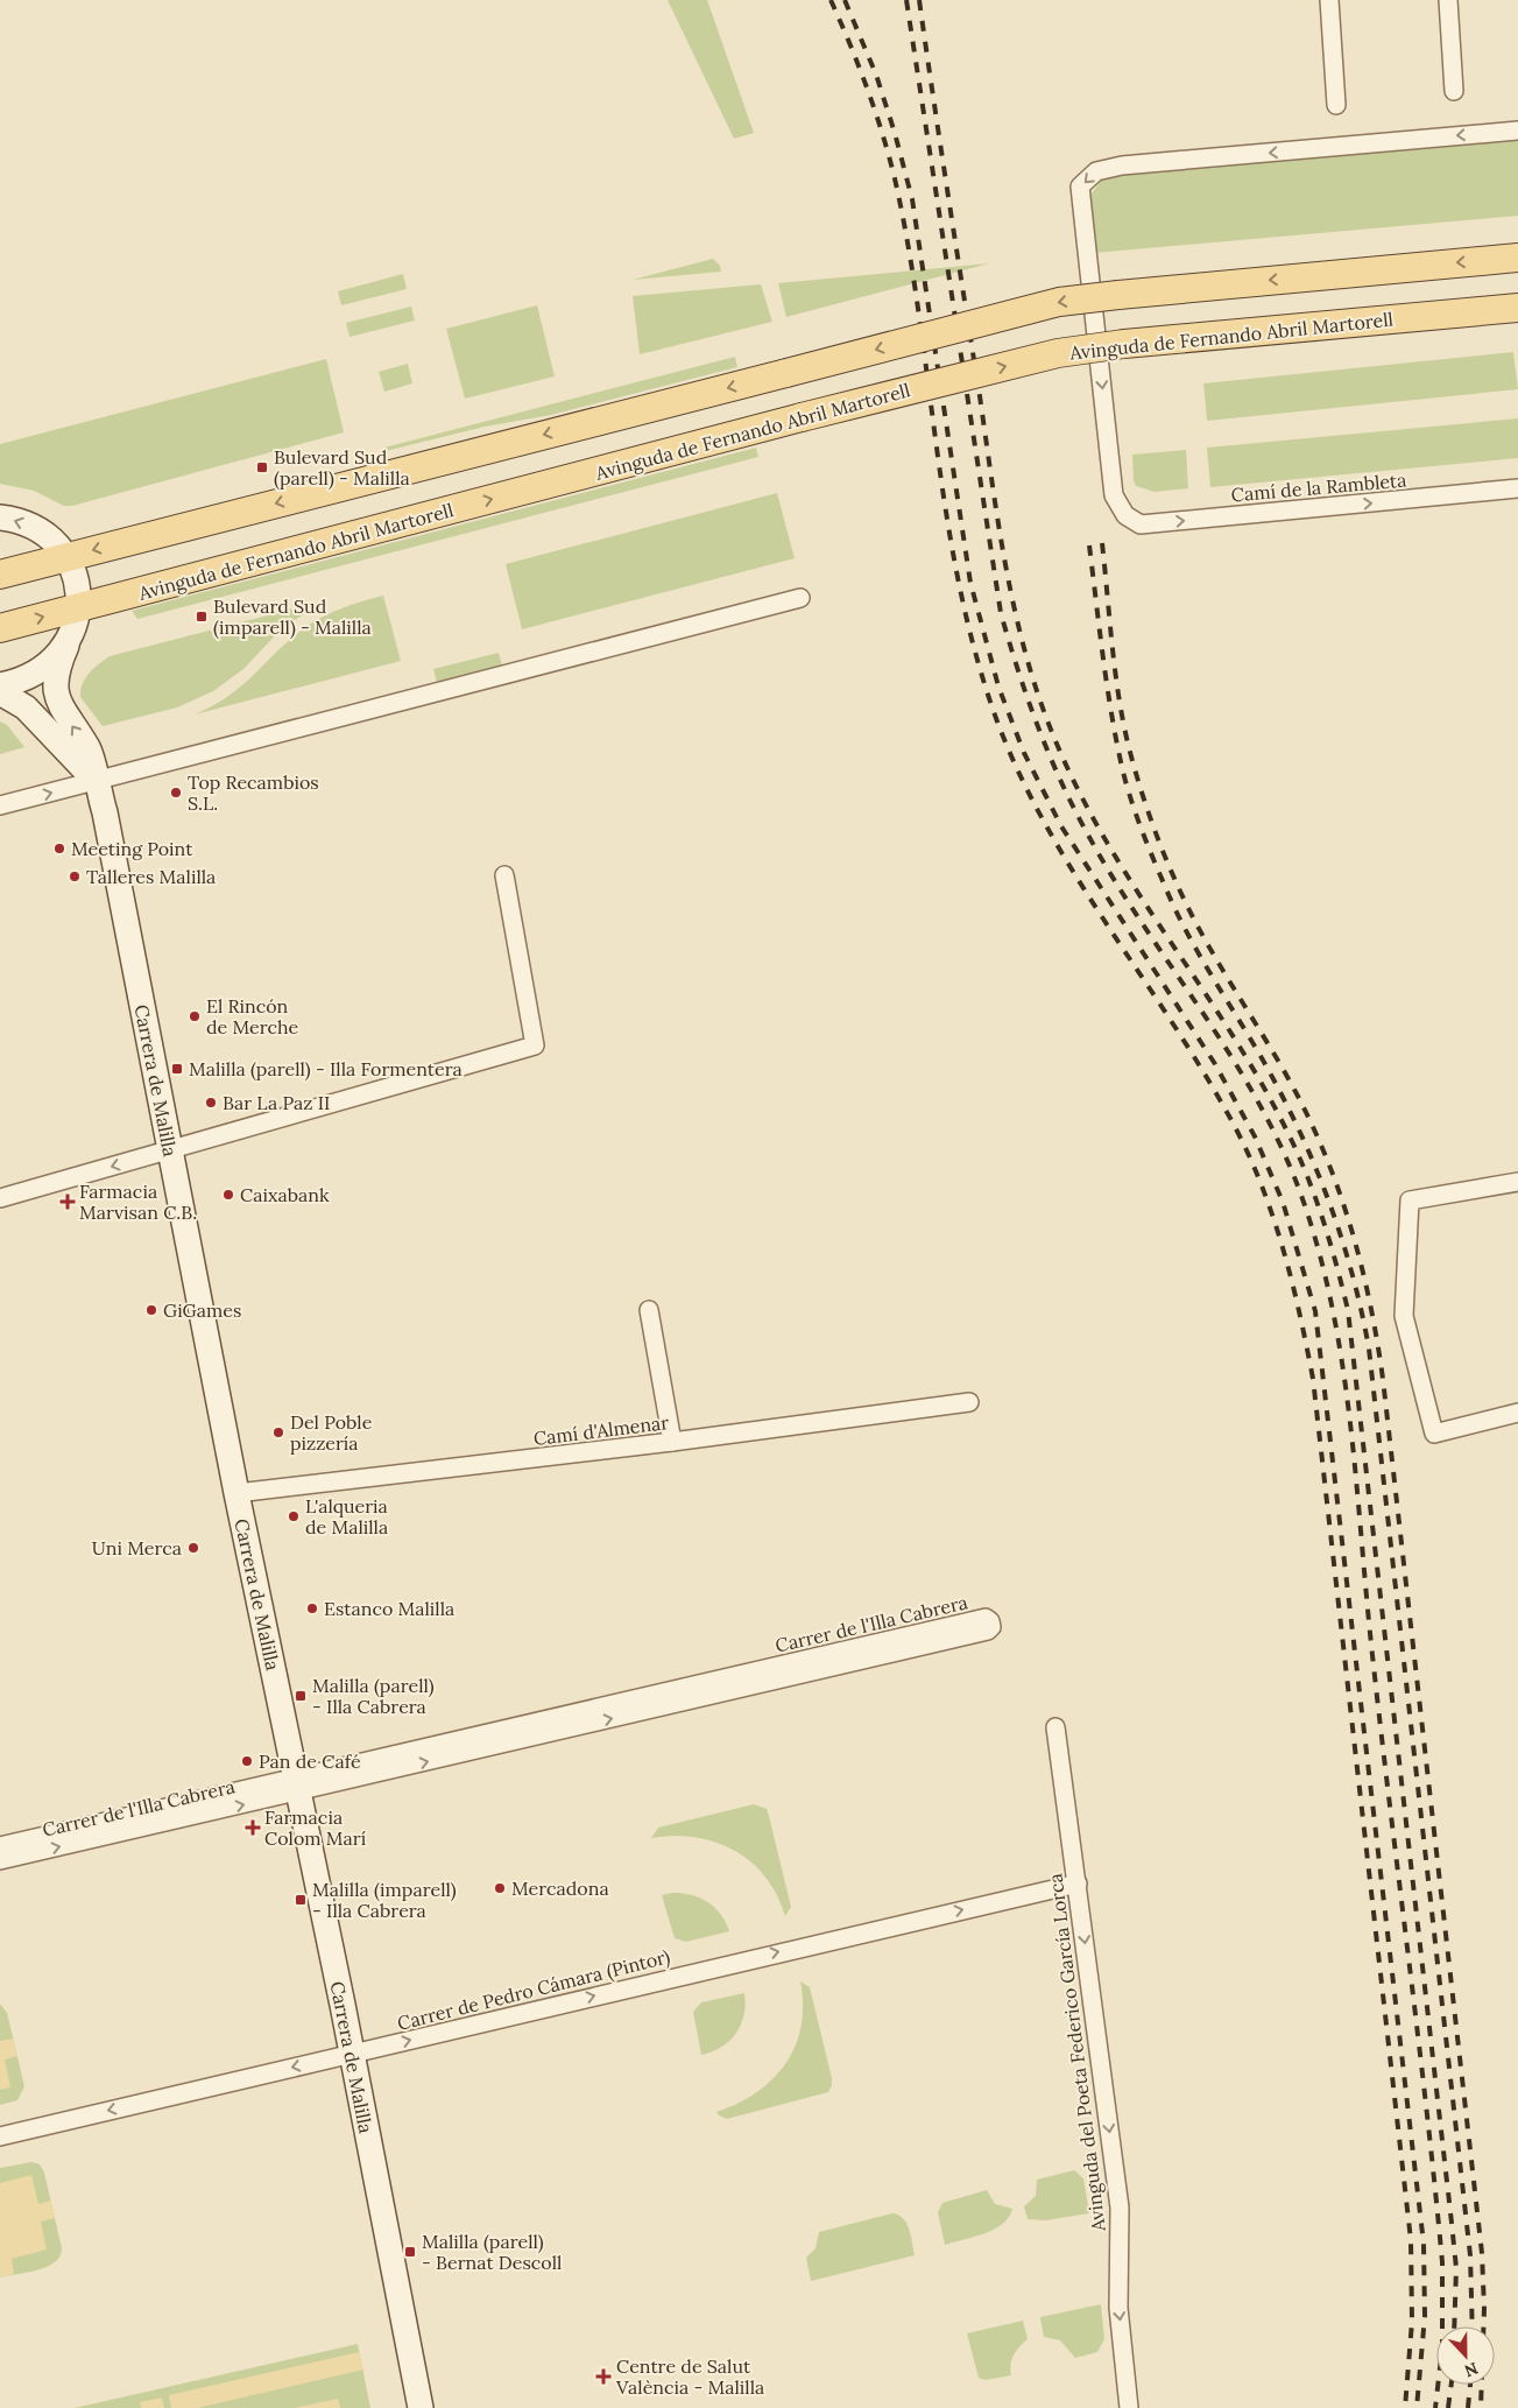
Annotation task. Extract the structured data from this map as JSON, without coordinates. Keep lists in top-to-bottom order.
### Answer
{
  "streets": {
    "main road": ["Avinguda de Fernando Abril Martorell"],
    "street": [
      "Camí de la Rambleta",
      "Carrera de Malilla",
      "Camí d'Almenar",
      "Carrer de l'Illa Cabrera",
      "Carrer de Pedro Cámara (Pintor)",
      "Avinguda del Poeta Federico García Lorca"
    ]
  },
  "crossings": [
    ["Avinguda de Fernando Abril Martorell", "Carrera de Malilla"],
    ["Carrera de Malilla", "Camí d'Almenar"],
    ["Carrera de Malilla", "Carrer de l'Illa Cabrera"],
    ["Carrera de Malilla", "Carrer de Pedro Cámara (Pintor)"],
    ["Carrer de Pedro Cámara (Pintor)", "Avinguda del Poeta Federico García Lorca"]
  ],
  "one_way": ["Avinguda del Poeta Federico García Lorca"],
  "places": {
    "transit": [
      "Bulevard Sud (parell) - Malilla",
      "Bulevard Sud (imparell) - Malilla",
      "Malilla (parell) - Illa Formentera",
      "Malilla (parell) - Illa Cabrera",
      "Malilla (imparell) - Illa Cabrera",
      "Malilla (parell) - Bernat Descoll"
    ],
    "other": [
      "Top Recambios S.L.",
      "Meeting Point",
      "Talleres Malilla",
      "El Rincón de Merche",
      "Bar La Paz II",
      "Caixabank",
      "GiGames",
      "Del Poble pizzería",
      "L'alqueria de Malilla",
      "Uni Merca",
      "Estanco Malilla",
      "Pan de Café",
      "Mercadona"
    ],
    "health": ["Farmacia Marvisan C.B.", "Farmacia Colom Marí", "Centre de Salut València - Malilla"]
  },
  "north": "bottom"
}
